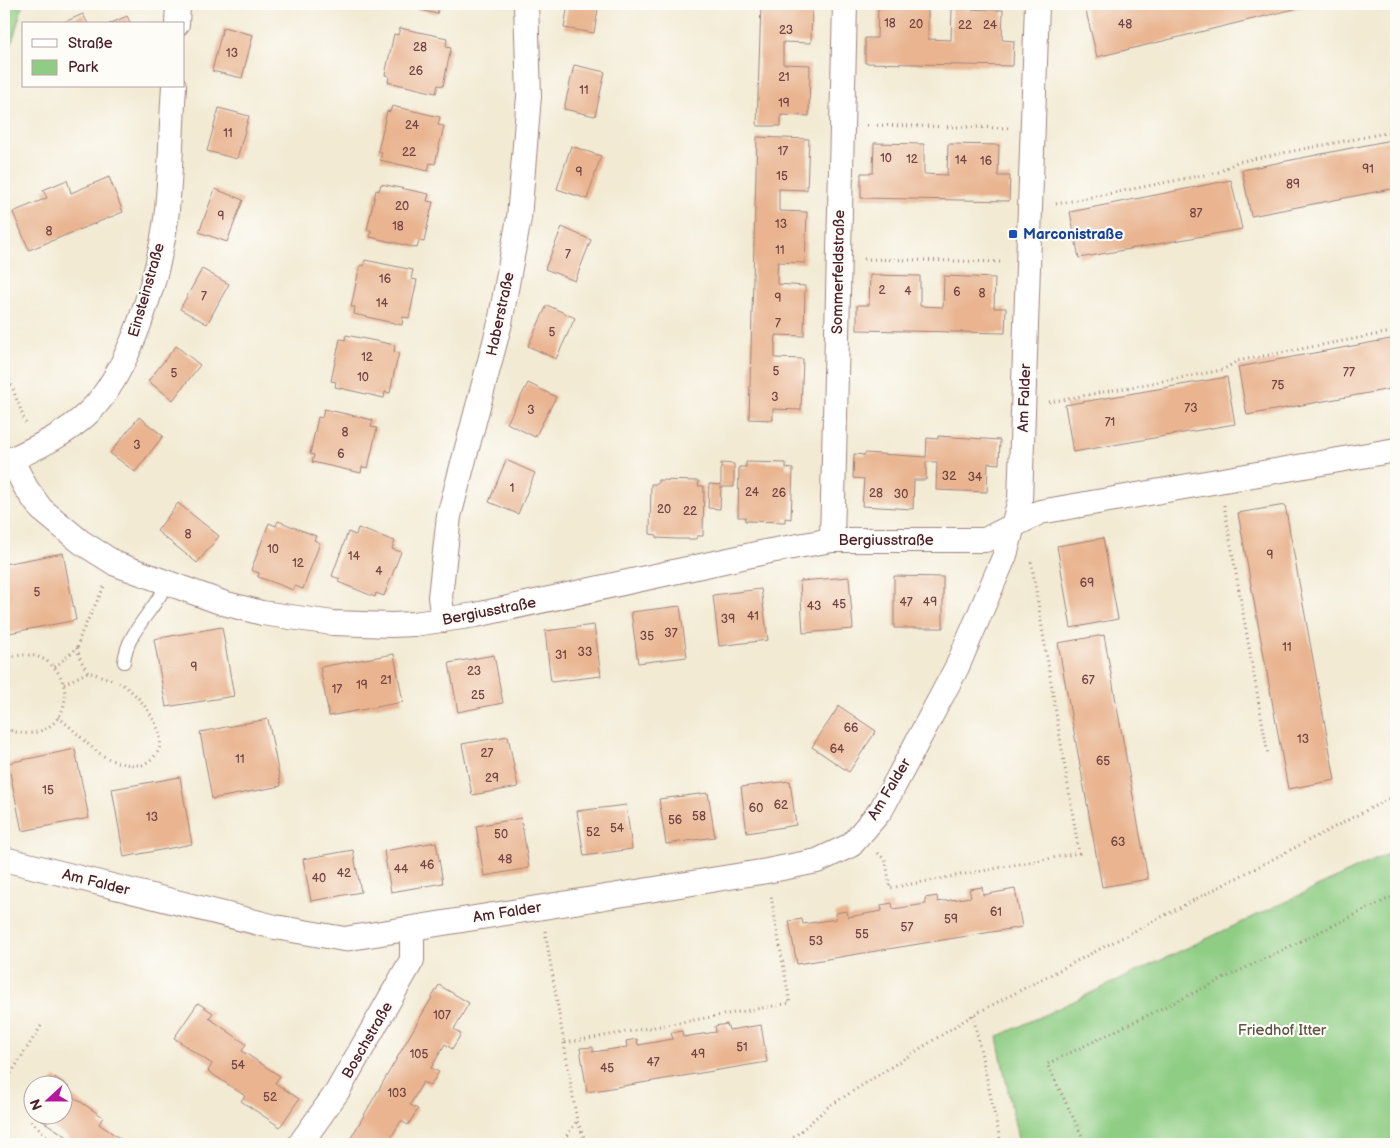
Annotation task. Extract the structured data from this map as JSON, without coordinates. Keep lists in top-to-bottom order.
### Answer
{
  "streets": {
    "street": [
      "Sommerfeldstraße",
      "Einsteinstraße",
      "Haberstraße",
      "Am Falder",
      "Bergiusstraße",
      "Boschstraße"
    ]
  },
  "crossings": [
    ["Sommerfeldstraße", "Bergiusstraße"],
    ["Einsteinstraße", "Bergiusstraße"],
    ["Haberstraße", "Bergiusstraße"],
    ["Am Falder", "Bergiusstraße"],
    ["Am Falder", "Boschstraße"]
  ],
  "parks": ["Friedhof Itter"],
  "places": {
    "transit": ["Marconistraße"]
  },
  "house_numbers": [
    "18",
    "20",
    "48",
    "22",
    "24",
    "23",
    "28",
    "13",
    "26",
    "21",
    "11",
    "19",
    "24",
    "11",
    "17",
    "22",
    "10",
    "12",
    "14",
    "16",
    "91",
    "9",
    "15",
    "89",
    "20",
    "87",
    "9",
    "13",
    "18",
    "8",
    "11",
    "7",
    "16",
    "2",
    "4",
    "6",
    "8",
    "7",
    "9",
    "14",
    "7",
    "5",
    "12",
    "5",
    "77",
    "5",
    "10",
    "75",
    "3",
    "73",
    "3",
    "71",
    "8",
    "3",
    "6",
    "32",
    "34",
    "1",
    "24",
    "26",
    "28",
    "30",
    "20",
    "22",
    "8",
    "10",
    "9",
    "14",
    "12",
    "4",
    "69",
    "5",
    "47",
    "49",
    "45",
    "43",
    "41",
    "39",
    "37",
    "35",
    "11",
    "33",
    "31",
    "9",
    "23",
    "21",
    "67",
    "19",
    "17",
    "25",
    "66",
    "13",
    "64",
    "27",
    "11",
    "65",
    "29",
    "15",
    "62",
    "60",
    "58",
    "13",
    "56",
    "54",
    "52",
    "50",
    "63",
    "48",
    "46",
    "44",
    "42",
    "40",
    "61",
    "59",
    "57",
    "55",
    "53",
    "107",
    "51",
    "105",
    "49",
    "47",
    "54",
    "45",
    "103",
    "52"
  ],
  "legend": ["Straße", "Park"],
  "north": "left"
}
